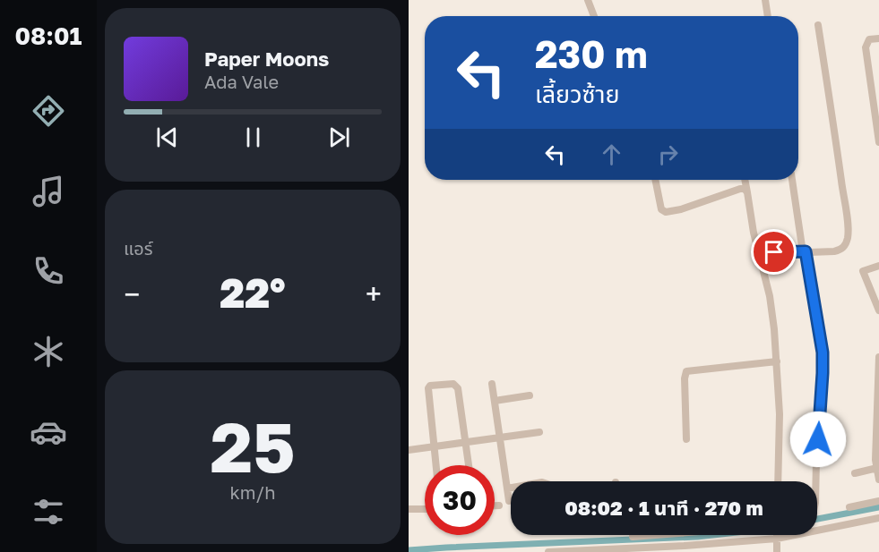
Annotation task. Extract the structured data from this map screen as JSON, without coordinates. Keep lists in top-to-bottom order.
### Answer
{
  "page": {
    "tabs": "08:01",
    "turn": ["230 m", "เลี้ยวซ้าย"],
    "song": ["Paper Moons", "Ada Vale"],
    "tile": [
      "แอร์",
      ["25", "km/h"]
    ],
    "heat": ["−", "22°", "+"],
    "limit": "30",
    "trip": "08:02 · 1 นาที · 270 m"
  }
}
